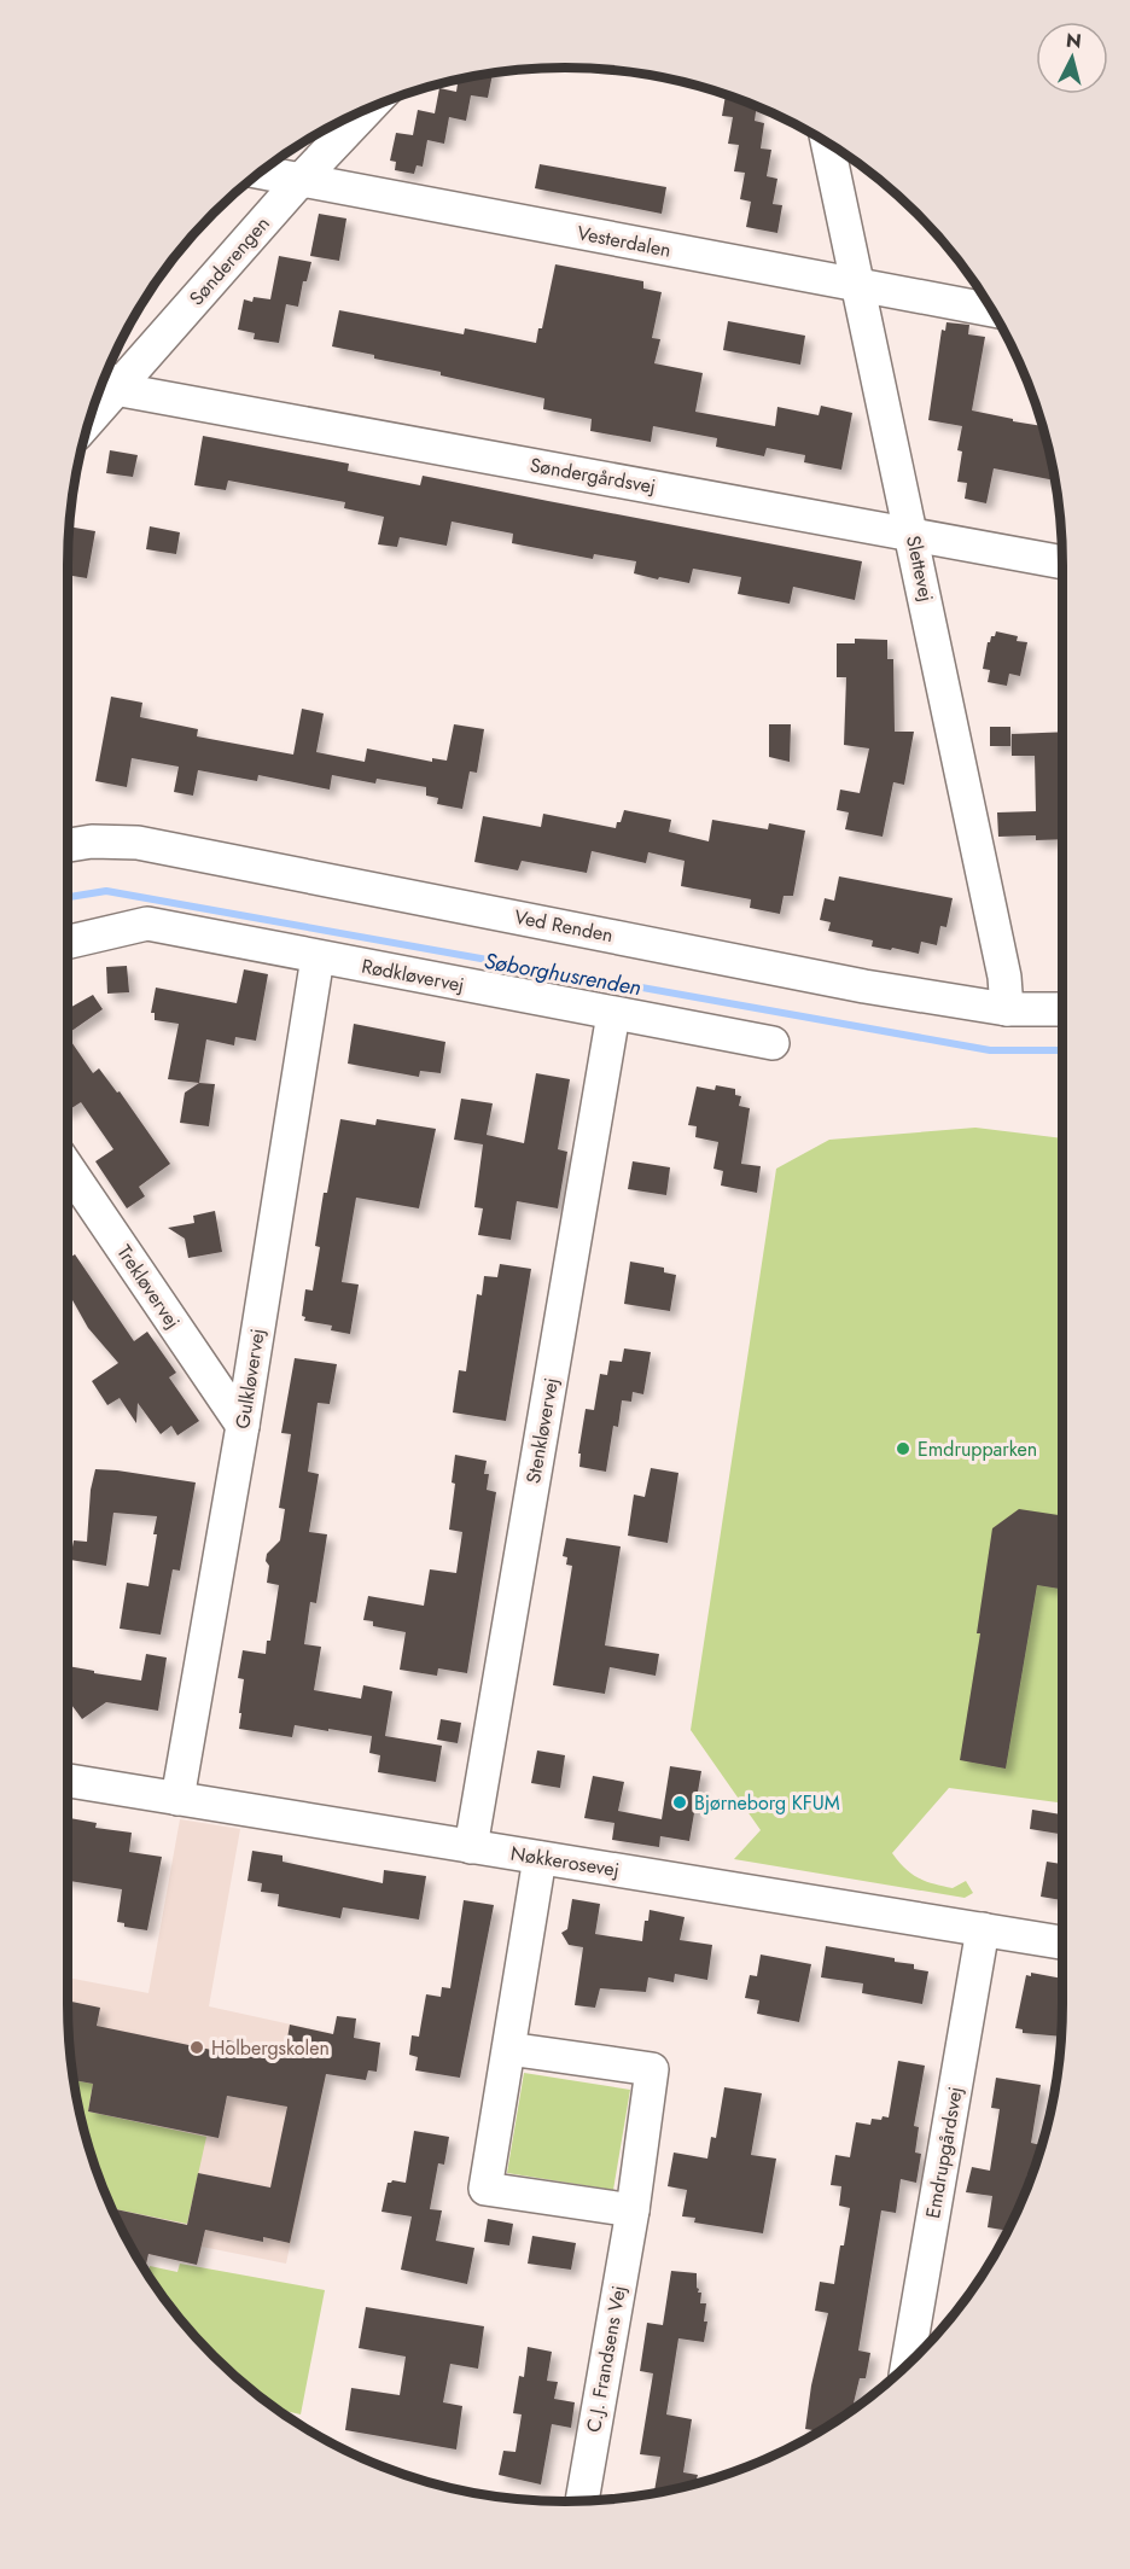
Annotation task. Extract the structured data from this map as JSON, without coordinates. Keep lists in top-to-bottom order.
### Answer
{
  "streets": {
    "street": [
      "Vesterdalen",
      "Sønderengen",
      "Søndergårdsvej",
      "Slettevej",
      "Ved Renden",
      "Rødkløvervej",
      "Trekløvervej",
      "Gulkløvervej",
      "Stenkløvervej",
      "Nøkkerosevej",
      "Emdrupgårdsvej",
      "C.J. Frandsens Vej"
    ]
  },
  "crossings": [
    ["Vesterdalen", "Sønderengen"],
    ["Vesterdalen", "Slettevej"],
    ["Sønderengen", "Søndergårdsvej"],
    ["Søndergårdsvej", "Slettevej"],
    ["Slettevej", "Ved Renden"],
    ["Rødkløvervej", "Gulkløvervej"],
    ["Rødkløvervej", "Stenkløvervej"],
    ["Trekløvervej", "Gulkløvervej"],
    ["Gulkløvervej", "Nøkkerosevej"],
    ["Stenkløvervej", "Nøkkerosevej"],
    ["Nøkkerosevej", "Emdrupgårdsvej"]
  ],
  "water": ["Søborghusrenden"],
  "places": ["Emdrupparken", "Bjørneborg KFUM", "Holbergskolen"],
  "north": "top"
}
